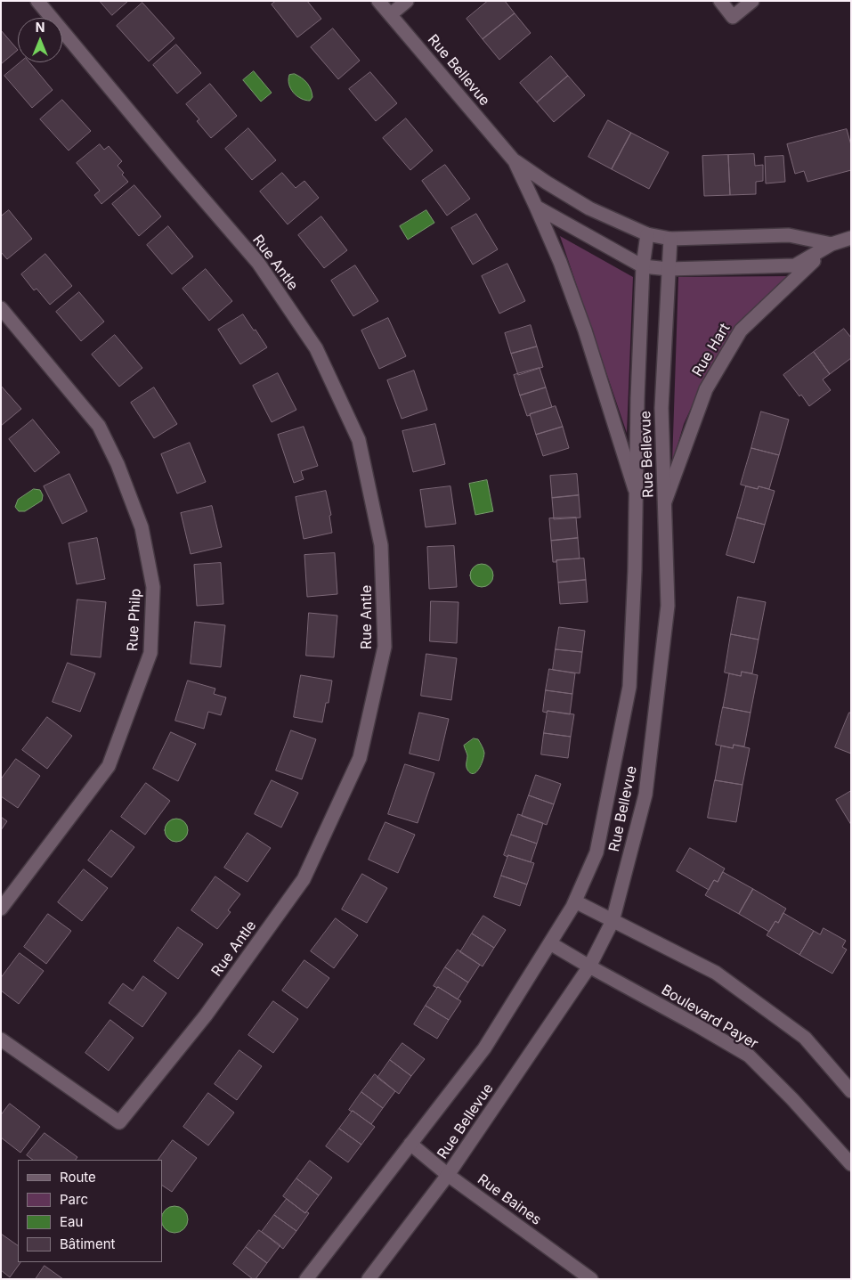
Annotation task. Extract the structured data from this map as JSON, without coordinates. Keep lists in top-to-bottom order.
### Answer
{
  "streets": {
    "street": [
      "Rue Bellevue",
      "Rue Antle",
      "Rue Hart",
      "Rue Philp",
      "Boulevard Payer",
      "Rue Baines"
    ]
  },
  "crossings": [
    ["Rue Bellevue", "Rue Hart"],
    ["Rue Bellevue", "Boulevard Payer"],
    ["Rue Bellevue", "Rue Baines"]
  ],
  "legend": [
    "Route",
    "Parc",
    "Eau",
    "Bâtiment"
  ],
  "north": "top"
}
